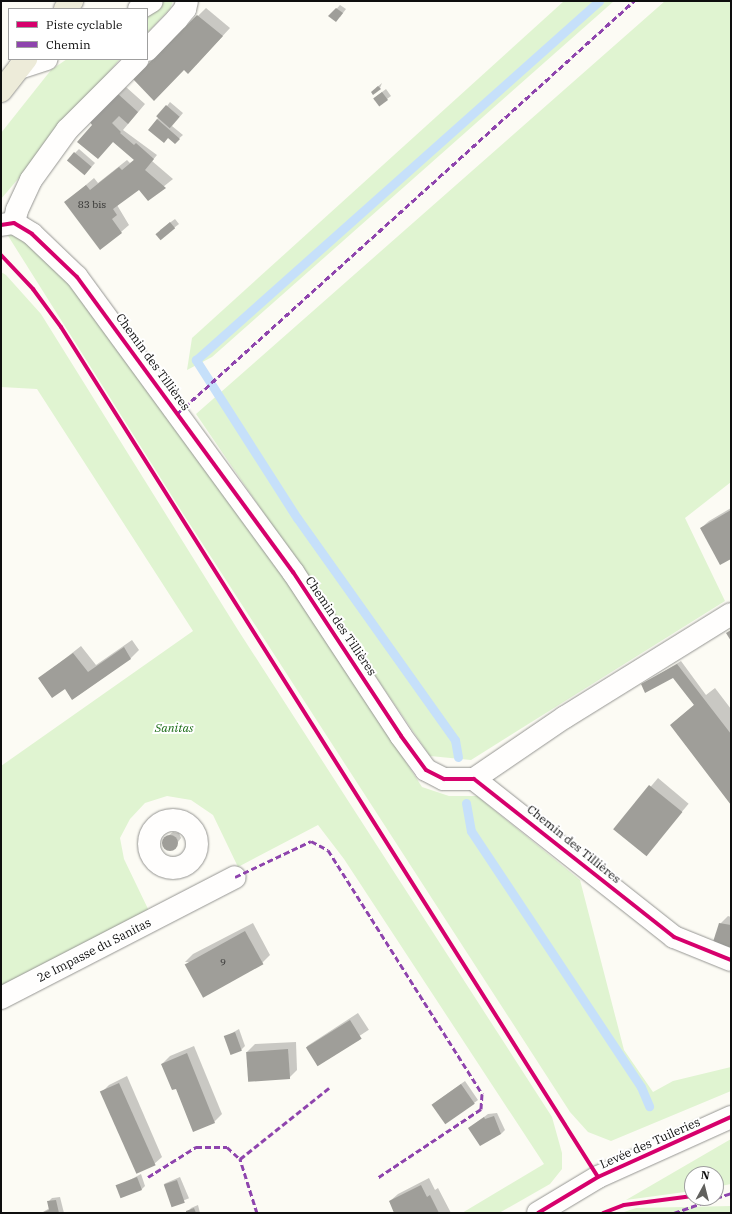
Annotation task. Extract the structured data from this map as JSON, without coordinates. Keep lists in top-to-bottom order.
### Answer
{
  "streets": {
    "street": ["Chemin des Tillières", "2e Impasse du Sanitas", "Levée des Tuileries"]
  },
  "parks": ["Sanitas"],
  "house_numbers": ["83 bis", "9"],
  "legend": ["Piste cyclable", "Chemin"],
  "north": "top"
}
